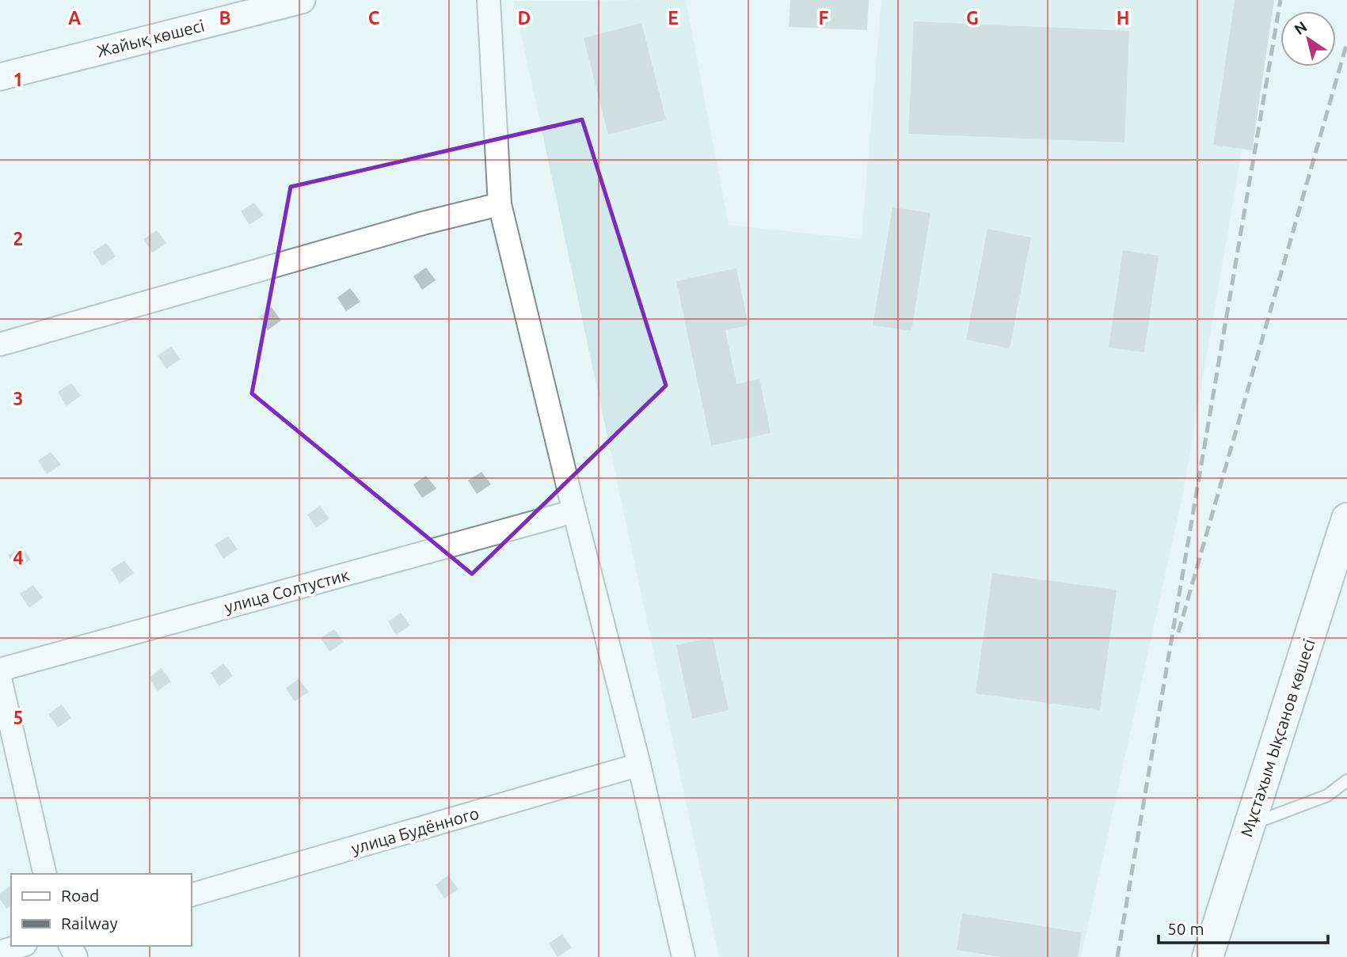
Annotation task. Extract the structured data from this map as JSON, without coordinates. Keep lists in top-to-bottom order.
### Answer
{
  "streets": {
    "main road": ["Мұстахым Ықсанов көшесі"],
    "street": ["Жайық көшесі", "улица Солтустик", "улица Будённого"]
  },
  "legend": ["Road", "Railway"],
  "scale_bar": "50 m",
  "north": "top left",
  "grid": {
    "columns": [
      "A",
      "B",
      "C",
      "D",
      "E",
      "F",
      "G",
      "H"
    ],
    "rows": [
      "1",
      "2",
      "3",
      "4",
      "5"
    ]
  }
}
